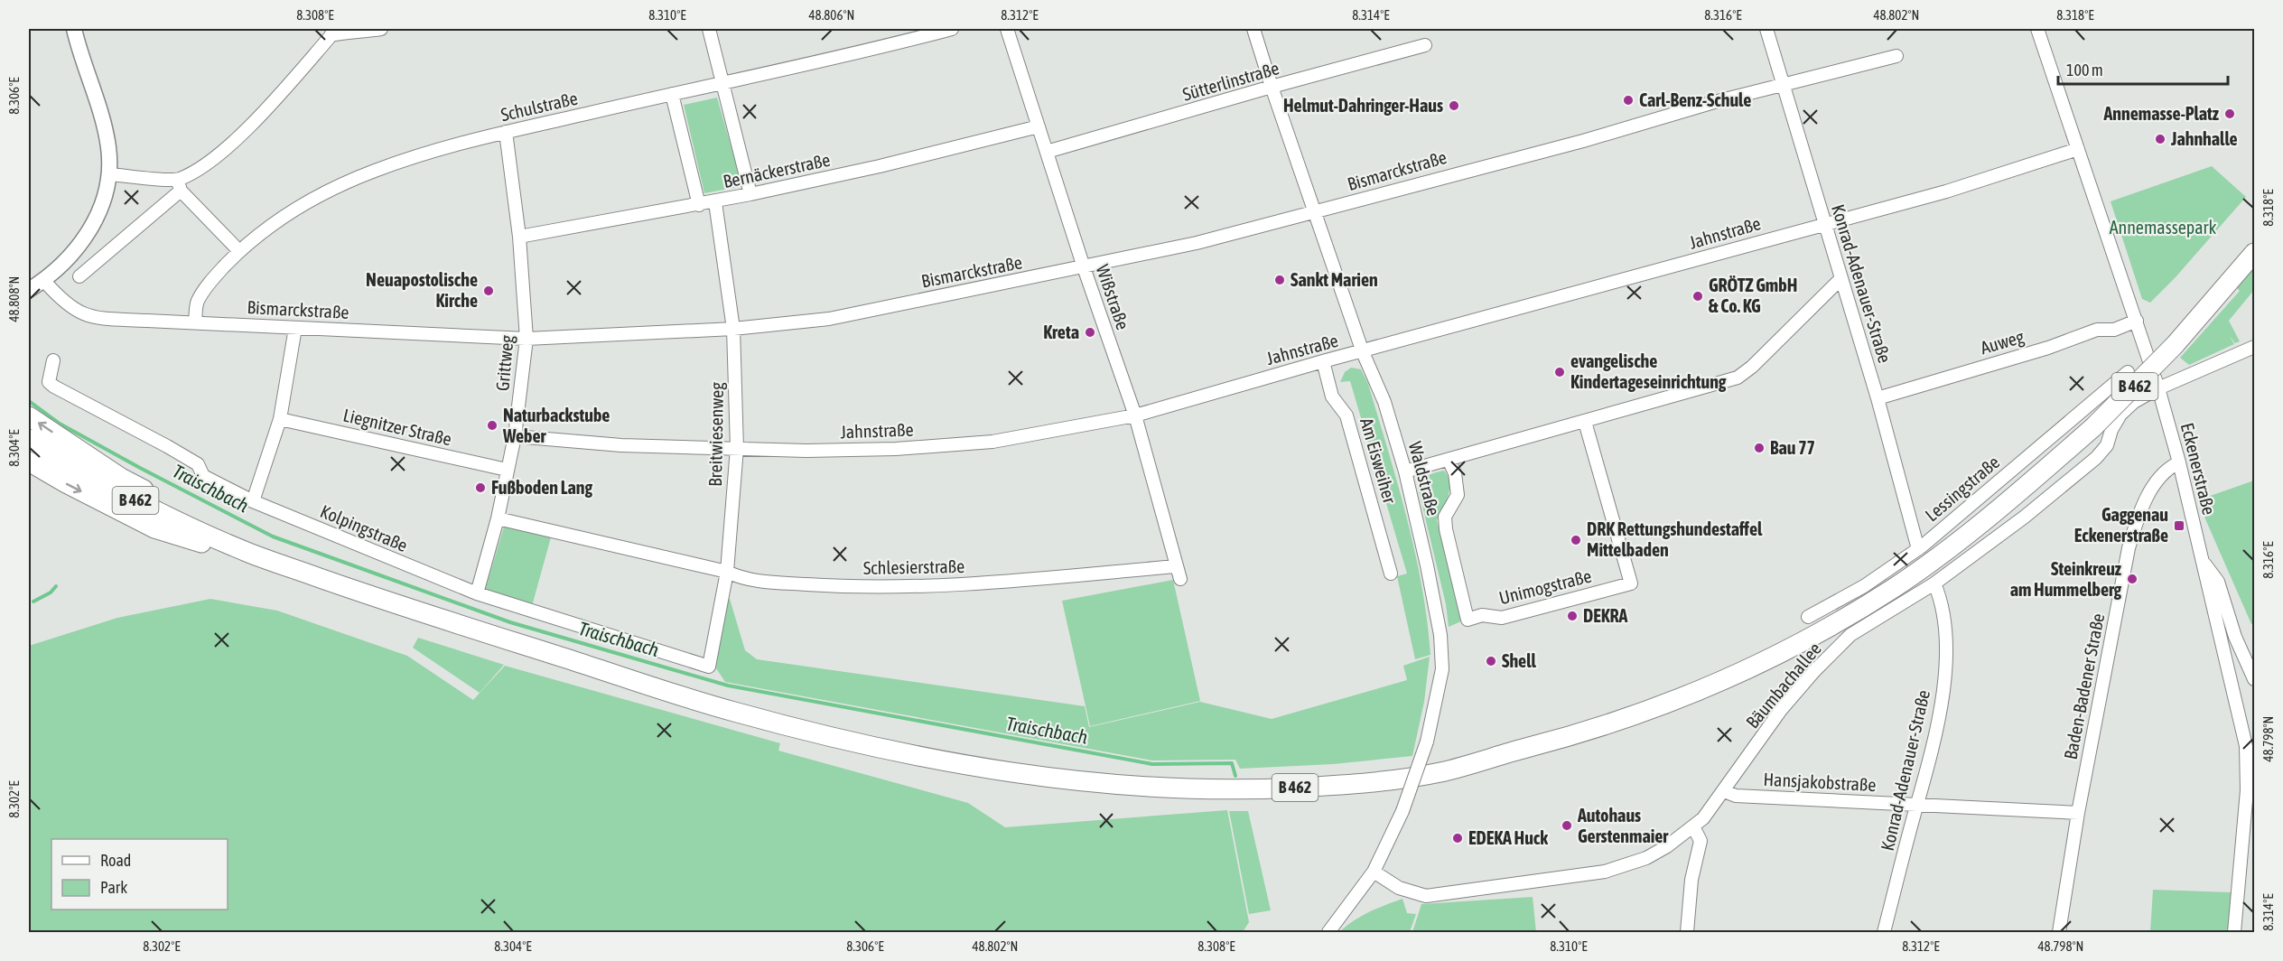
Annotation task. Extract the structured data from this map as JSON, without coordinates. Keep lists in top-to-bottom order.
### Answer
{
  "streets": {
    "main road": ["B 462"],
    "street": [
      "Sütterlinstraße",
      "Schulstraße",
      "Bernäckerstraße",
      "Bismarckstraße",
      "Jahnstraße",
      "Konrad-Adenauer-Straße",
      "Wißstraße",
      "Auweg",
      "Grittweg",
      "Liegnitzer Straße",
      "Breitwiesenweg",
      "Am Eisweiher",
      "Eckenerstraße",
      "Waldstraße",
      "Lessingstraße",
      "Kolpingstraße",
      "Schlesierstraße",
      "Unimogstraße",
      "Bäumbachallee",
      "Baden-Badener Straße",
      "Hansjakobstraße"
    ]
  },
  "crossings": [
    ["Sütterlinstraße", "Wißstraße"],
    ["Sütterlinstraße", "Waldstraße"],
    ["Schulstraße", "Bismarckstraße"],
    ["Schulstraße", "Grittweg"],
    ["Bernäckerstraße", "Wißstraße"],
    ["Bernäckerstraße", "Grittweg"],
    ["Bernäckerstraße", "Breitwiesenweg"],
    ["Bismarckstraße", "Konrad-Adenauer-Straße"],
    ["Bismarckstraße", "Wißstraße"],
    ["Bismarckstraße", "Grittweg"],
    ["Bismarckstraße", "Breitwiesenweg"],
    ["Bismarckstraße", "Waldstraße"],
    ["Jahnstraße", "Konrad-Adenauer-Straße"],
    ["Jahnstraße", "Wißstraße"],
    ["Jahnstraße", "Grittweg"],
    ["Jahnstraße", "Breitwiesenweg"],
    ["Jahnstraße", "Am Eisweiher"],
    ["Jahnstraße", "Eckenerstraße"],
    ["Jahnstraße", "Waldstraße"],
    ["Konrad-Adenauer-Straße", "Auweg"],
    ["Konrad-Adenauer-Straße", "Lessingstraße"],
    ["Konrad-Adenauer-Straße", "Bäumbachallee"],
    ["Konrad-Adenauer-Straße", "Hansjakobstraße"],
    ["Wißstraße", "Schlesierstraße"],
    ["Auweg", "Eckenerstraße"],
    ["Grittweg", "Liegnitzer Straße"],
    ["Grittweg", "Kolpingstraße"],
    ["Grittweg", "Schlesierstraße"],
    ["Breitwiesenweg", "Kolpingstraße"],
    ["Breitwiesenweg", "Schlesierstraße"],
    ["Eckenerstraße", "Baden-Badener Straße"],
    ["Waldstraße", "Bäumbachallee"],
    ["Bäumbachallee", "Hansjakobstraße"],
    ["Baden-Badener Straße", "Hansjakobstraße"]
  ],
  "water": ["Traischbach"],
  "parks": ["Annemassepark"],
  "places": {
    "other": [
      "Carl-Benz-Schule",
      "Helmut-Dahringer-Haus",
      "Annemasse-Platz",
      "Jahnhalle",
      "Sankt Marien",
      "Neuapostolische Kirche",
      "GRÖTZ GmbH & Co. KG",
      "Kreta",
      "evangelische Kindertageseinrichtung",
      "Naturbackstube Weber",
      "Bau 77",
      "Fußboden Lang",
      "DRK Rettungshundestaffel Mittelbaden",
      "Steinkreuz am Hummelberg",
      "DEKRA",
      "Shell",
      "Autohaus Gerstenmaier",
      "EDEKA Huck"
    ],
    "transit": ["Gaggenau Eckenerstraße"]
  },
  "legend": ["Road", "Park"],
  "scale_bar": "100 m",
  "coordinates": [
    "8.308°E",
    "8.310°E",
    "48.806°N",
    "8.312°E",
    "8.314°E",
    "8.316°E",
    "48.802°N",
    "8.318°E",
    "8.306°E",
    "48.808°N",
    "8.304°E",
    "48.798°N",
    "8.302°E"
  ]
}
